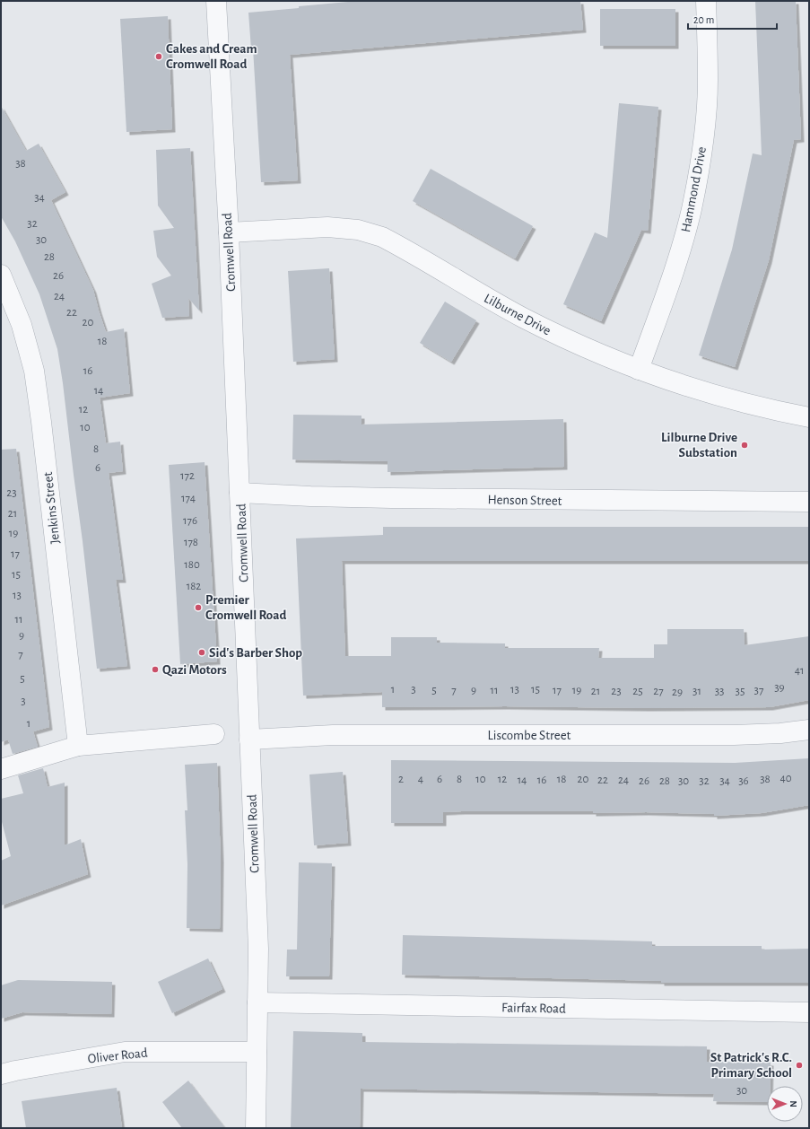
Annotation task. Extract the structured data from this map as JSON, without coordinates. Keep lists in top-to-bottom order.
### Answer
{
  "streets": {
    "street": [
      "Hammond Drive",
      "Cromwell Road",
      "Lilburne Drive",
      "Henson Street",
      "Jenkins Street",
      "Liscombe Street",
      "Fairfax Road",
      "Oliver Road"
    ]
  },
  "crossings": [
    ["Hammond Drive", "Lilburne Drive"],
    ["Cromwell Road", "Lilburne Drive"],
    ["Cromwell Road", "Henson Street"],
    ["Cromwell Road", "Liscombe Street"],
    ["Cromwell Road", "Fairfax Road"],
    ["Cromwell Road", "Oliver Road"]
  ],
  "places": [
    "Cakes and Cream Cromwell Road",
    "Lilburne Drive Substation",
    "Premier Cromwell Road",
    "Sid's Barber Shop",
    "Qazi Motors",
    "St Patrick's R.C. Primary School"
  ],
  "house_numbers": [
    "38",
    "34",
    "32",
    "30",
    "28",
    "26",
    "24",
    "22",
    "20",
    "18",
    "16",
    "14",
    "12",
    "10",
    "8",
    "6",
    "172",
    "23",
    "174",
    "21",
    "176",
    "19",
    "178",
    "17",
    "180",
    "15",
    "182",
    "13",
    "11",
    "9",
    "7",
    "41",
    "5",
    "39",
    "1",
    "3",
    "13",
    "15",
    "5",
    "7",
    "9",
    "11",
    "17",
    "19",
    "37",
    "21",
    "23",
    "25",
    "27",
    "31",
    "33",
    "35",
    "29",
    "3",
    "1",
    "40",
    "2",
    "4",
    "6",
    "8",
    "10",
    "12",
    "18",
    "20",
    "38",
    "14",
    "16",
    "22",
    "24",
    "26",
    "28",
    "30",
    "32",
    "34",
    "36",
    "30"
  ],
  "scale_bar": "20 m",
  "north": "right"
}
